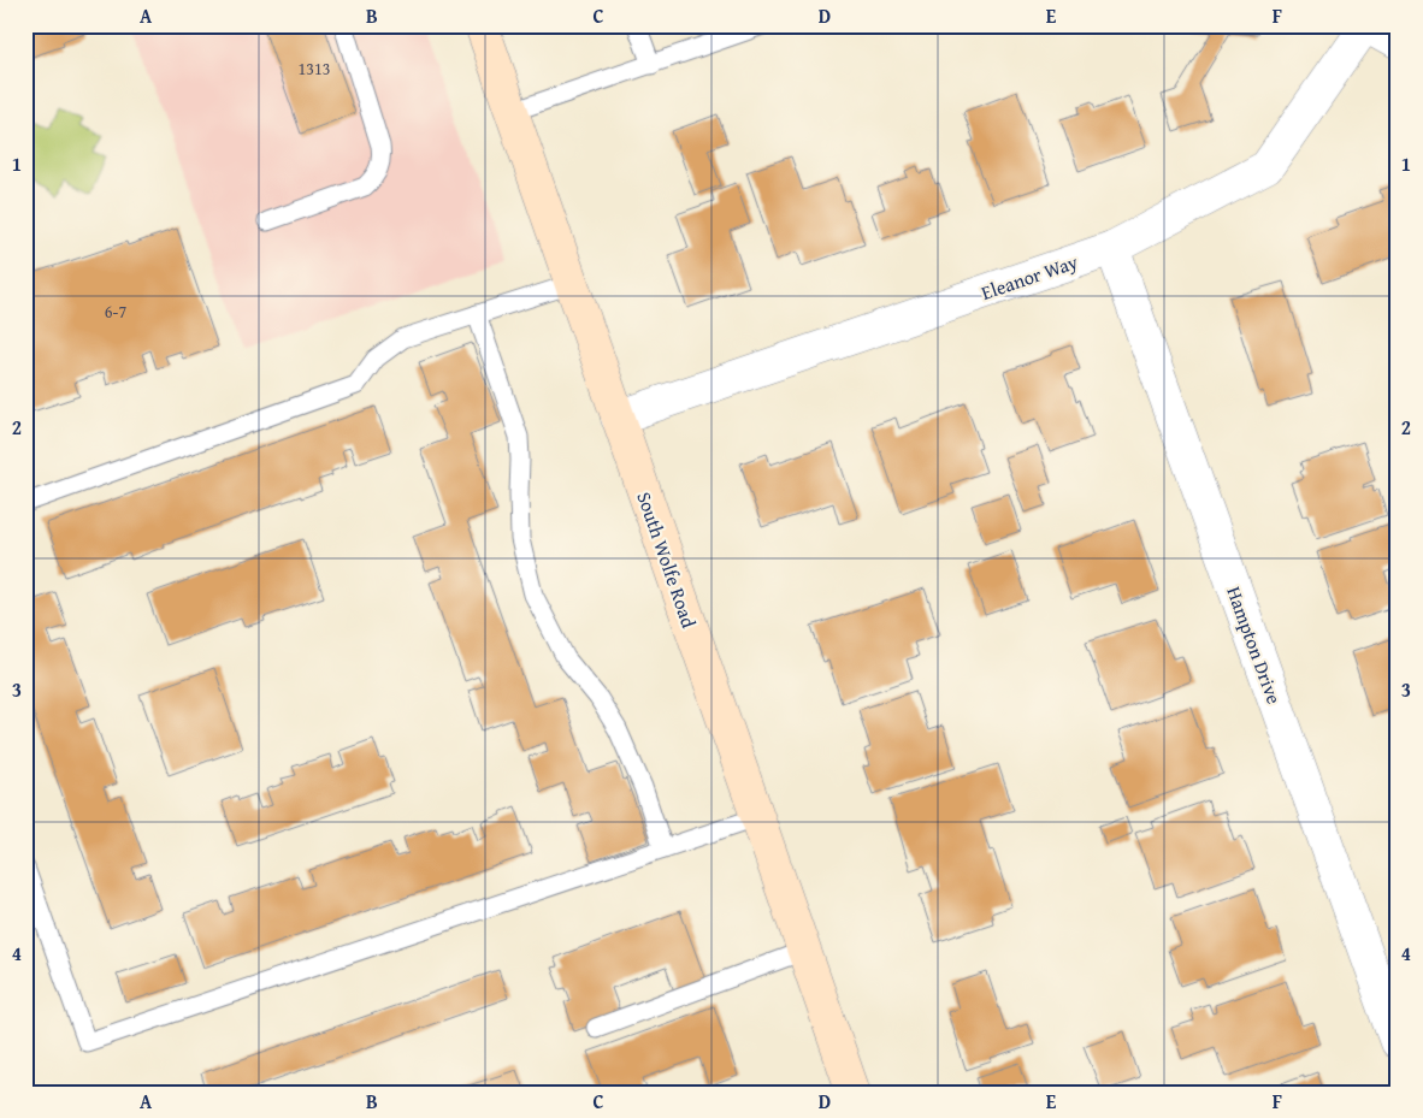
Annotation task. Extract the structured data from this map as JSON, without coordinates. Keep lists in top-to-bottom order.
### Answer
{
  "streets": {
    "main road": ["South Wolfe Road"],
    "street": ["Eleanor Way", "Hampton Drive"]
  },
  "crossings": [
    ["Eleanor Way", "South Wolfe Road"],
    ["Eleanor Way", "Hampton Drive"]
  ],
  "house_numbers": ["1313", "6-7"],
  "grid": {
    "columns": [
      "A",
      "B",
      "C",
      "D",
      "E",
      "F"
    ],
    "rows": [
      "1",
      "2",
      "3",
      "4"
    ]
  }
}
